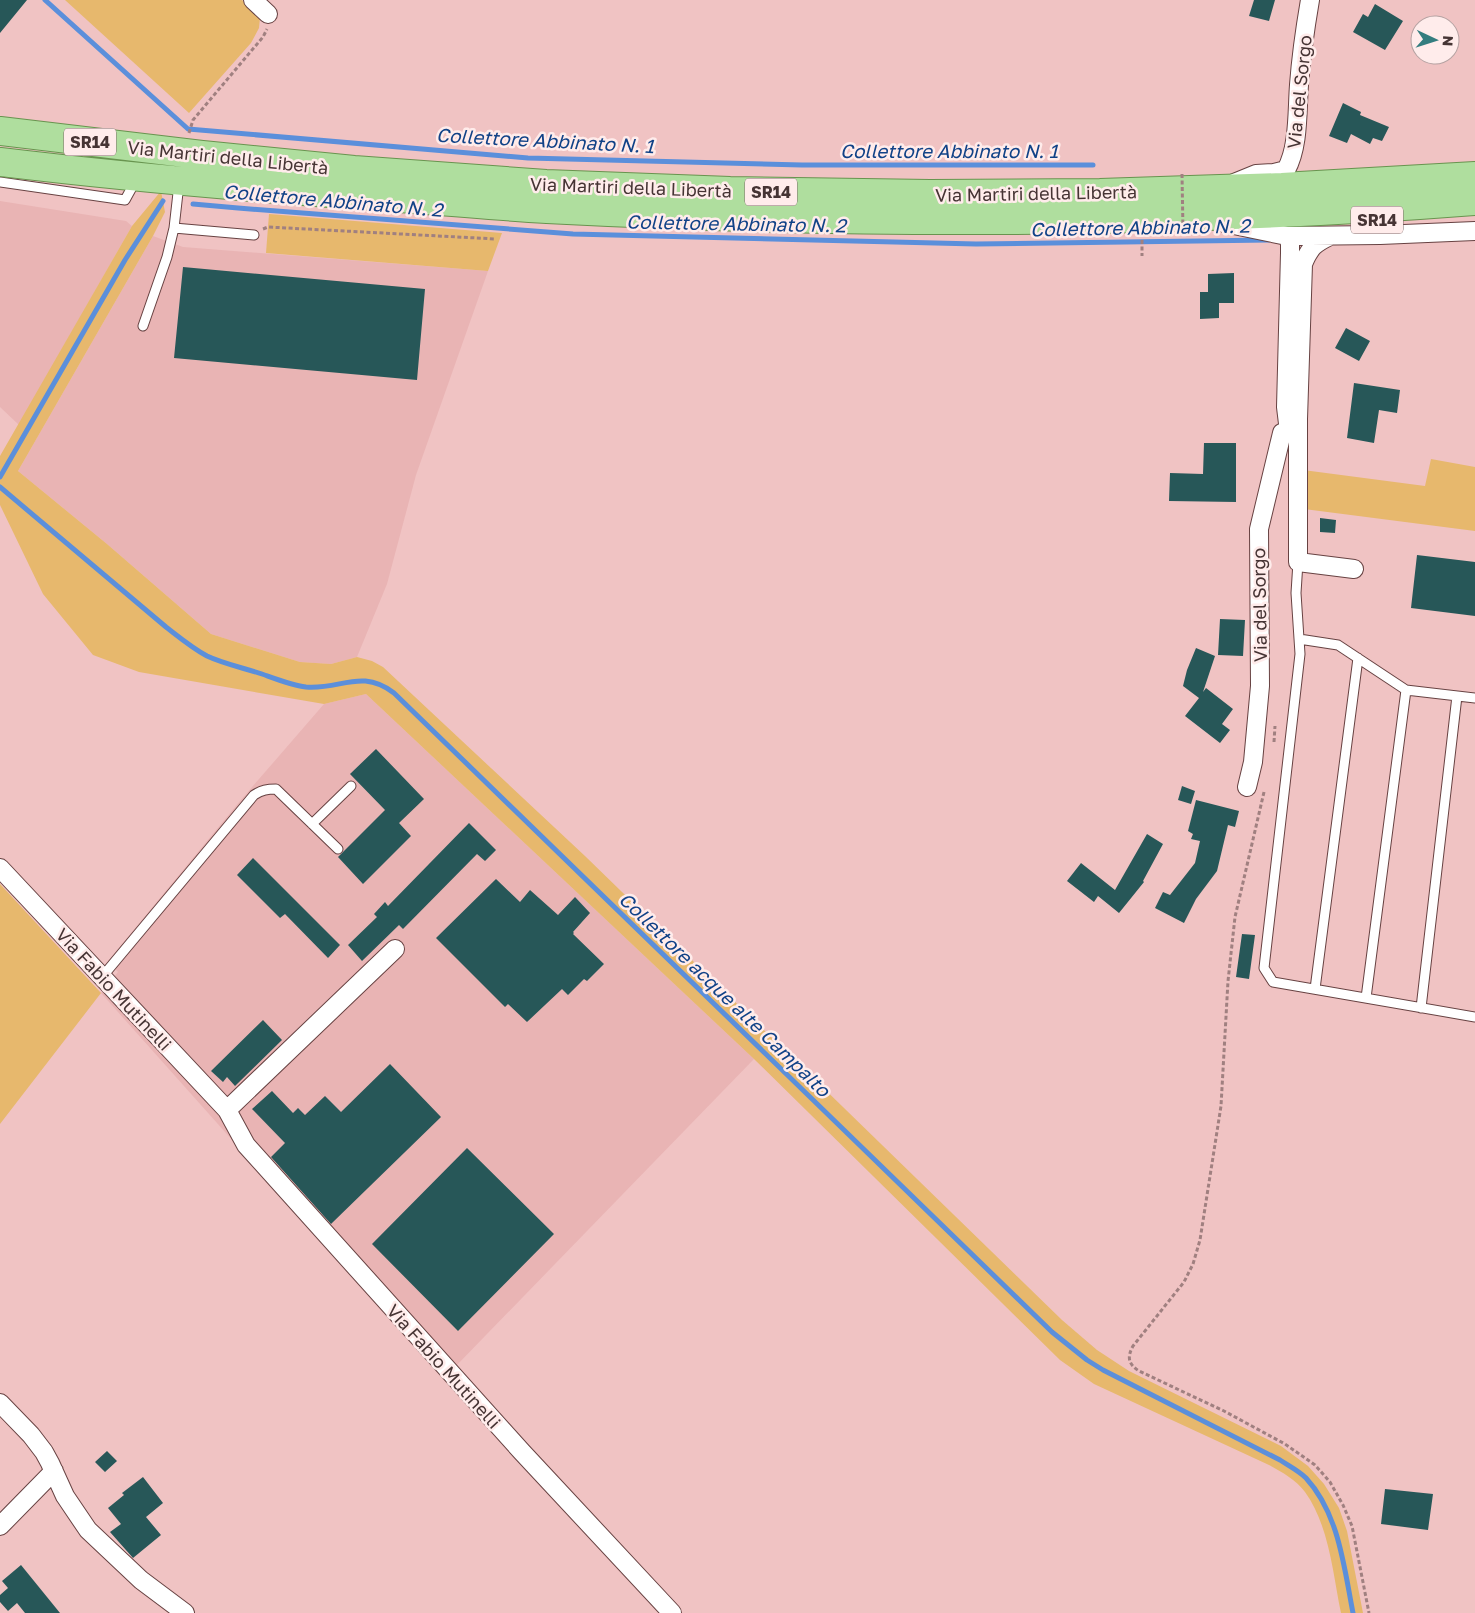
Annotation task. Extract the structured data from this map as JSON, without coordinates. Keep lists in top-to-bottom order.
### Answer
{
  "streets": {
    "main road": ["SR14", "Via Martiri della Libertà"],
    "street": ["Via del Sorgo", "Via Fabio Mutinelli"]
  },
  "crossings": [
    ["Via del Sorgo", "SR14"],
    ["Via del Sorgo", "Via Martiri della Libertà"],
    ["SR14", "Via Martiri della Libertà"]
  ],
  "water": ["Collettore Abbinato N. 1", "Collettore Abbinato N. 2", "Collettore acque alte Campalto"],
  "north": "right"
}
